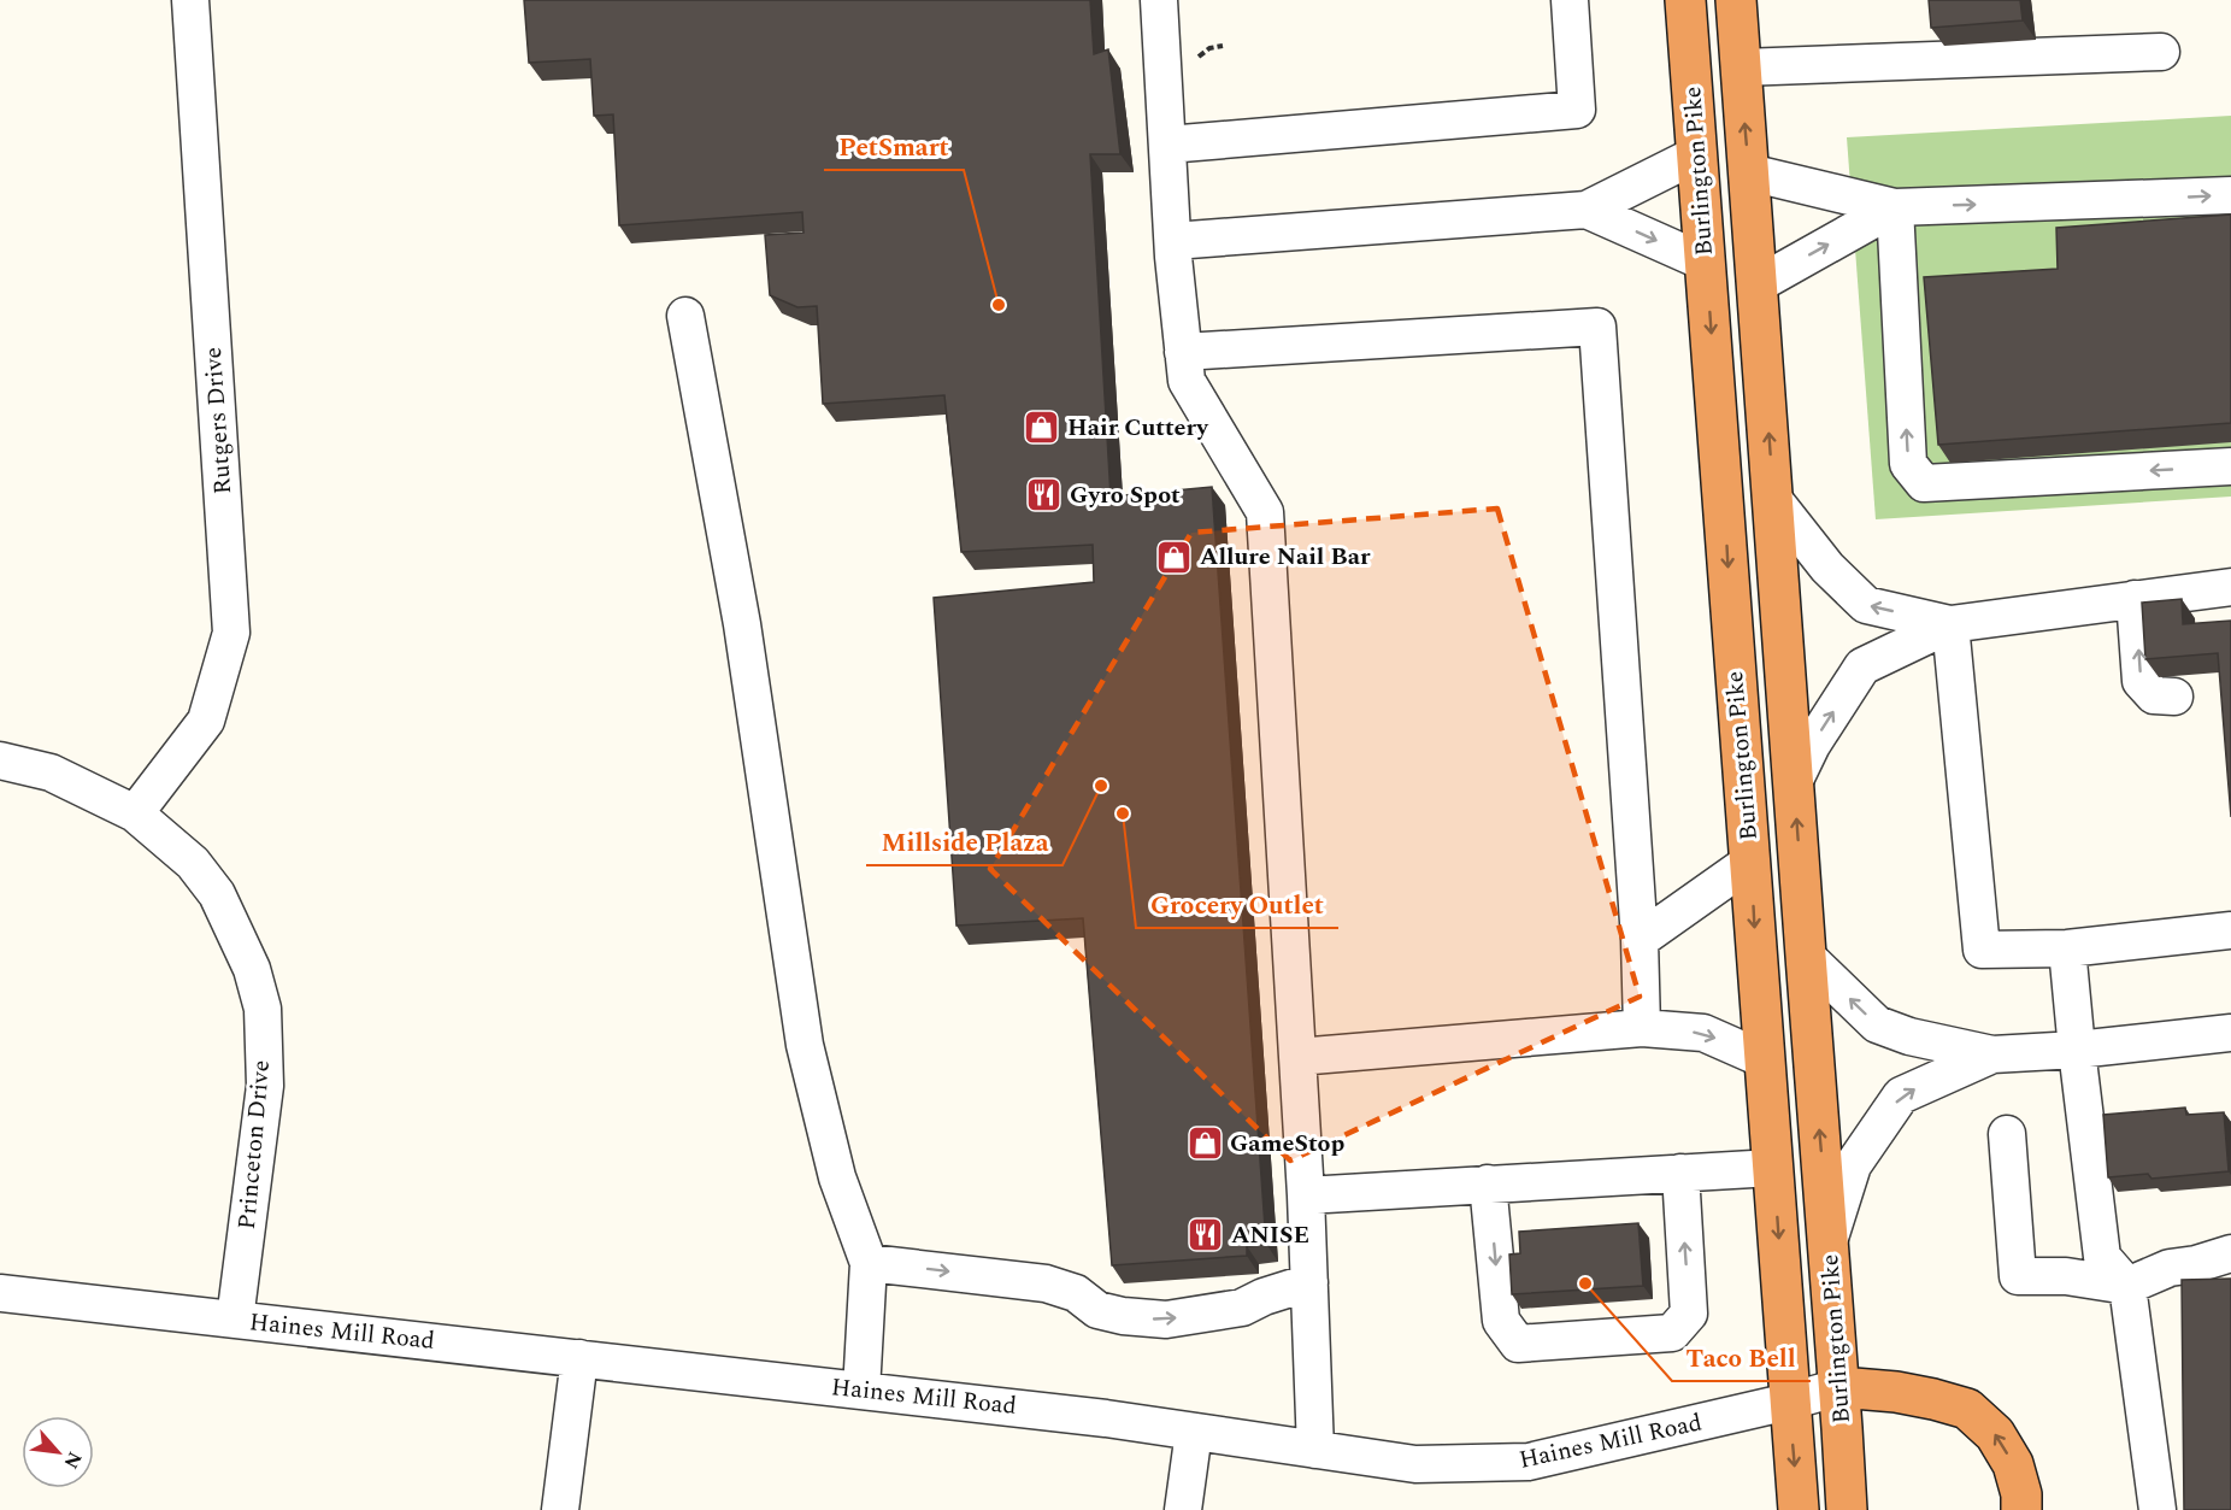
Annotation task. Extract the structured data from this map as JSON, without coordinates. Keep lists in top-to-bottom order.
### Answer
{
  "streets": {
    "highway": ["Burlington Pike"],
    "street": ["Rutgers Drive", "Princeton Drive", "Haines Mill Road"]
  },
  "crossings": [
    ["Burlington Pike", "Haines Mill Road"],
    ["Rutgers Drive", "Princeton Drive"],
    ["Princeton Drive", "Haines Mill Road"]
  ],
  "places": {
    "other": [
      "PetSmart",
      "Millside Plaza",
      "Grocery Outlet",
      "Taco Bell"
    ],
    "shop": ["Hair Cuttery", "Allure Nail Bar", "GameStop"],
    "restaurant": ["Gyro Spot", "ANISE"]
  },
  "north": "bottom right"
}
